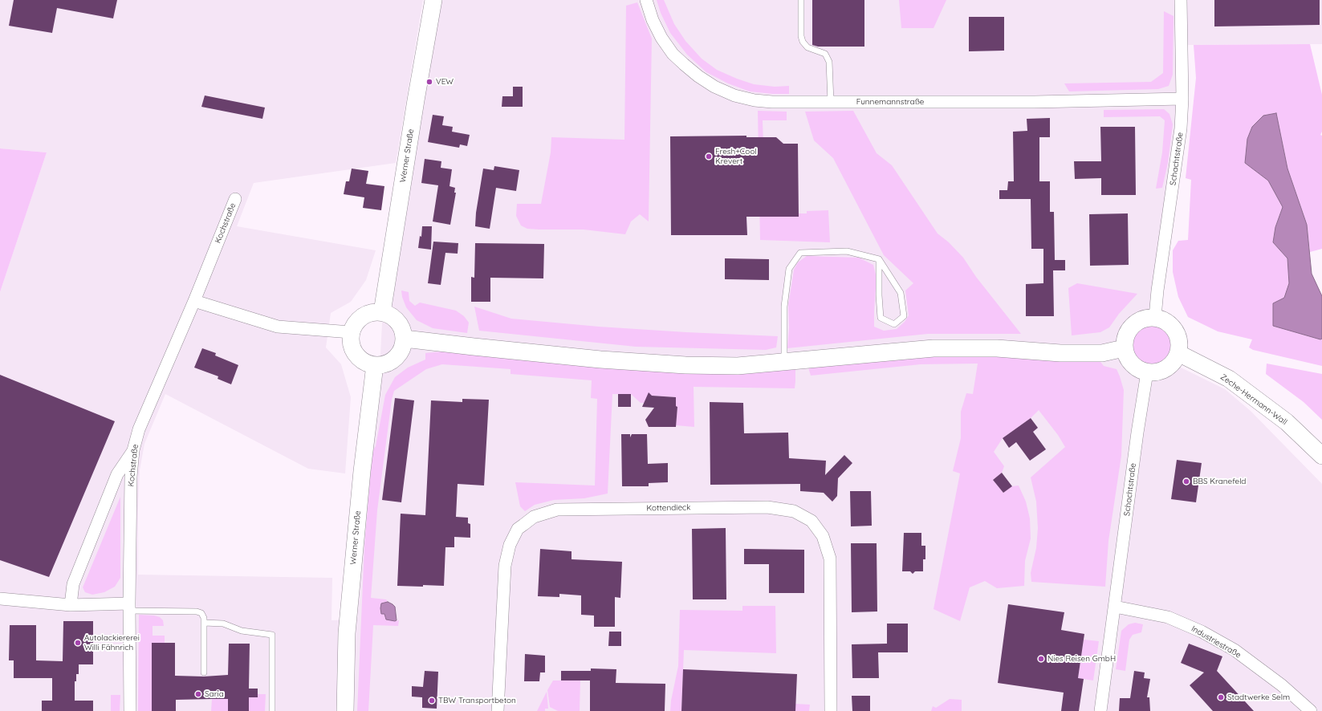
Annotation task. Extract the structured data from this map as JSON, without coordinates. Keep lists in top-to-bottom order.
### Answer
{
  "streets": {
    "street": [
      "Funnemannstraße",
      "Werner Straße",
      "Schachtstraße",
      "Kochstraße",
      "Zeche-Hermann-Wall",
      "Kottendieck",
      "Industriestraße"
    ]
  },
  "crossings": [
    ["Funnemannstraße", "Schachtstraße"],
    ["Schachtstraße", "Zeche-Hermann-Wall"],
    ["Schachtstraße", "Industriestraße"]
  ],
  "places": [
    "VEW",
    "Fresh+Cool Krevert",
    "BBS Kranefeld",
    "Autolackiererei Willi Fähnrich",
    "Nies Reisen GmbH",
    "Saria",
    "Stadtwerke Selm",
    "TBW Transportbeton"
  ]
}
